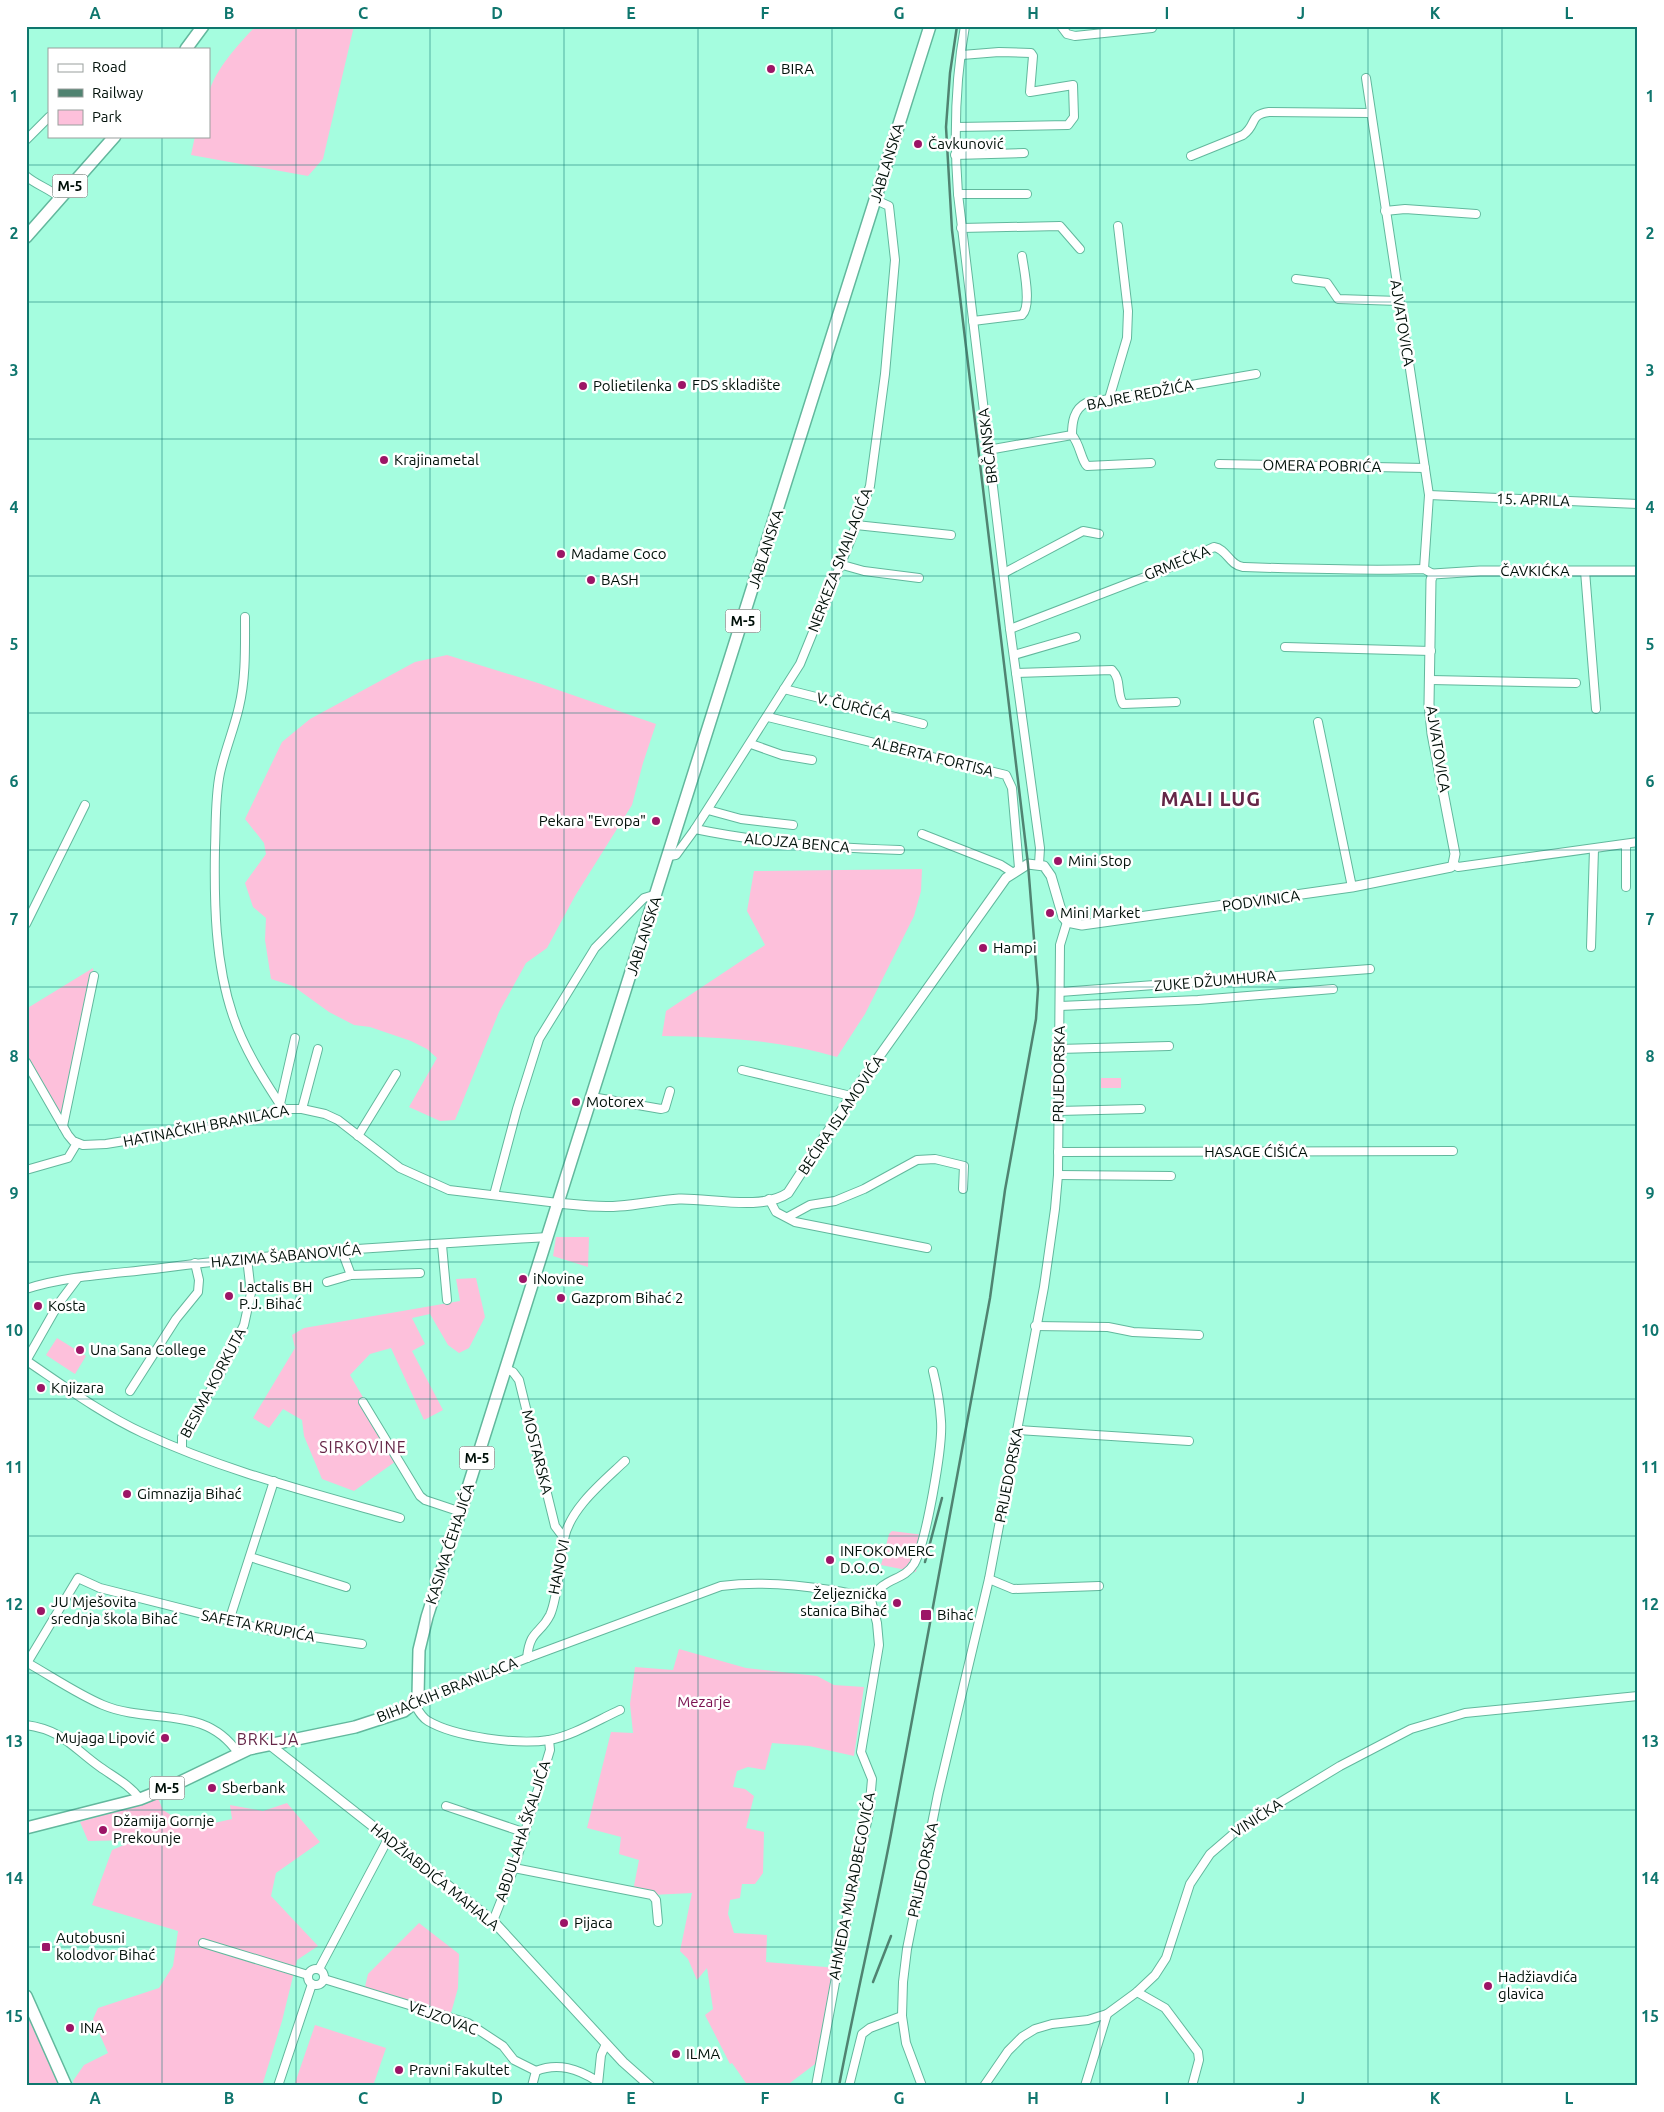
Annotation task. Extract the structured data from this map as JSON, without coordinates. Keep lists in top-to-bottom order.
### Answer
{
  "streets": {
    "main road": [
      "JABLANSKA",
      "M-5",
      "KASIMA ĆEHAJIĆA",
      "BIHAĆKIH BRANILACA"
    ],
    "street": [
      "AJVATOVICA",
      "BAJRE REDŽIĆA",
      "BRČANSKA",
      "OMERA POBRIĆA",
      "15. APRILA",
      "NERKEZA SMAILAGIĆA",
      "GRMEČKA",
      "ČAVKIĆKA",
      "V. ČURČIĆA",
      "ALBERTA FORTISA",
      "ALOJZA BENCA",
      "PODVINICA",
      "ZUKE DŽUMHURA",
      "PRIJEDORSKA",
      "BEĆIRA ISLAMOVIĆA",
      "HATINAČKIH BRANILACA",
      "HASAGE ĆIŠIĆA",
      "HAZIMA ŠABANOVIĆA",
      "BESIMA KORKUTA",
      "MOSTARSKA",
      "HANOVI",
      "SAFETA KRUPIĆA",
      "VINIČKA",
      "ABDULAHA ŠKALJIĆA",
      "HADŽIABDIĆA MAHALA",
      "AHMEDA MURADBEGOVIĆA",
      "VEJZOVAC"
    ]
  },
  "crossings": [
    ["JABLANSKA", "NERKEZA SMAILAGIĆA"],
    ["JABLANSKA", "BEĆIRA ISLAMOVIĆA"],
    ["JABLANSKA", "HATINAČKIH BRANILACA"],
    ["JABLANSKA", "KASIMA ĆEHAJIĆA"],
    ["AJVATOVICA", "OMERA POBRIĆA"],
    ["AJVATOVICA", "15. APRILA"],
    ["AJVATOVICA", "GRMEČKA"],
    ["AJVATOVICA", "ČAVKIĆKA"],
    ["AJVATOVICA", "PODVINICA"],
    ["BRČANSKA", "GRMEČKA"],
    ["NERKEZA SMAILAGIĆA", "V. ČURČIĆA"],
    ["NERKEZA SMAILAGIĆA", "ALBERTA FORTISA"],
    ["NERKEZA SMAILAGIĆA", "ALOJZA BENCA"],
    ["ALBERTA FORTISA", "BEĆIRA ISLAMOVIĆA"],
    ["PODVINICA", "PRIJEDORSKA"],
    ["ZUKE DŽUMHURA", "PRIJEDORSKA"],
    ["PRIJEDORSKA", "HASAGE ĆIŠIĆA"],
    ["BEĆIRA ISLAMOVIĆA", "HATINAČKIH BRANILACA"],
    ["HAZIMA ŠABANOVIĆA", "BESIMA KORKUTA"],
    ["HAZIMA ŠABANOVIĆA", "KASIMA ĆEHAJIĆA"],
    ["MOSTARSKA", "KASIMA ĆEHAJIĆA"],
    ["MOSTARSKA", "HANOVI"],
    ["KASIMA ĆEHAJIĆA", "BIHAĆKIH BRANILACA"],
    ["HANOVI", "BIHAĆKIH BRANILACA"],
    ["BIHAĆKIH BRANILACA", "HADŽIABDIĆA MAHALA"],
    ["BIHAĆKIH BRANILACA", "AHMEDA MURADBEGOVIĆA"],
    ["ABDULAHA ŠKALJIĆA", "HADŽIABDIĆA MAHALA"]
  ],
  "districts": ["MALI LUG", "SIRKOVINE", "BRKLJA"],
  "parks": ["Mezarje"],
  "places": {
    "other": [
      "BIRA",
      "Čavkunović",
      "FDS skladište",
      "Polietilenka",
      "Krajinametal",
      "Madame Coco",
      "BASH",
      "Pekara \"Evropa\"",
      "Mini Stop",
      "Mini Market",
      "Hampi",
      "Motorex",
      "iNovine",
      "Lactalis BH P.J. Bihać",
      "Gazprom Bihać 2",
      "Kosta",
      "Una Sana College",
      "Knjizara",
      "Gimnazija Bihać",
      "INFOKOMERC D.O.O.",
      "Željeznička stanica Bihać",
      "JU Mješovita srednja škola Bihać",
      "Mujaga Lipović",
      "Sberbank",
      "Džamija Gornje Prekounje",
      "Pijaca",
      "Hadžiavdića glavica",
      "INA",
      "ILMA",
      "Pravni Fakultet"
    ],
    "transit": ["Bihać", "Autobusni kolodvor Bihać"]
  },
  "legend": ["Road", "Railway", "Park"],
  "grid": {
    "columns": [
      "A",
      "B",
      "C",
      "D",
      "E",
      "F",
      "G",
      "H",
      "I",
      "J",
      "K",
      "L"
    ],
    "rows": [
      "1",
      "2",
      "3",
      "4",
      "5",
      "6",
      "7",
      "8",
      "9",
      "10",
      "11",
      "12",
      "13",
      "14",
      "15"
    ]
  }
}
